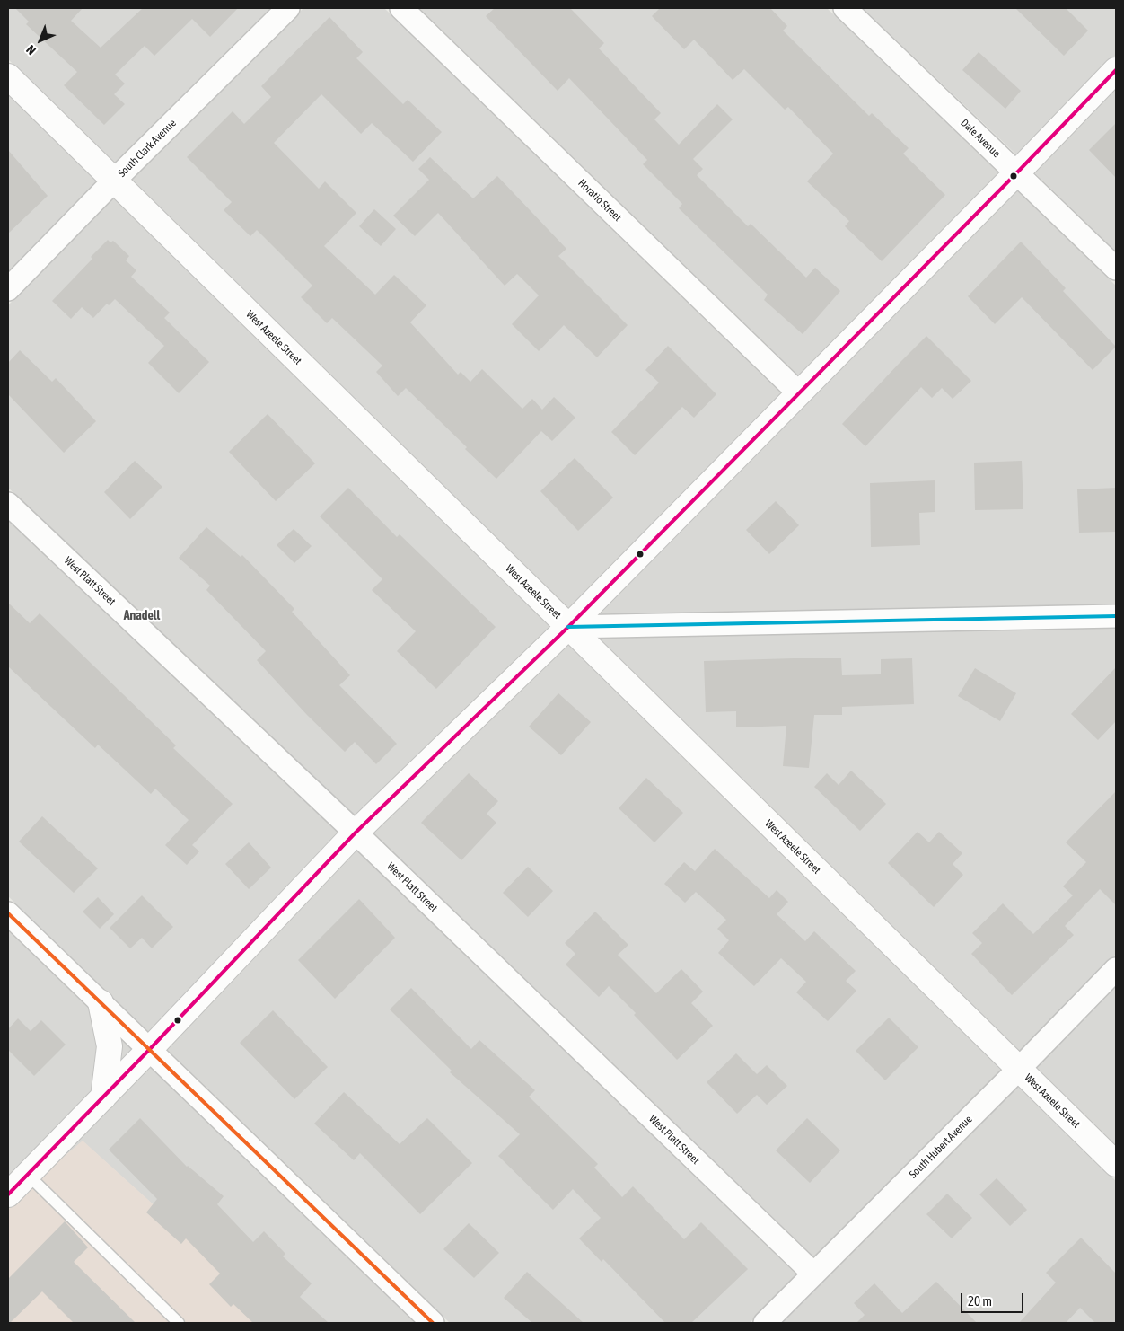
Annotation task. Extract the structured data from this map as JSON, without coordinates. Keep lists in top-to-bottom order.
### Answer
{
  "streets": {
    "street": [
      "Dale Avenue",
      "South Clark Avenue",
      "Horatio Street",
      "West Azeele Street",
      "West Platt Street",
      "South Hubert Avenue"
    ]
  },
  "crossings": [
    ["South Clark Avenue", "West Azeele Street"],
    ["West Azeele Street", "South Hubert Avenue"],
    ["West Platt Street", "South Hubert Avenue"]
  ],
  "districts": ["Anadell"],
  "scale_bar": "20 m",
  "north": "bottom left"
}
